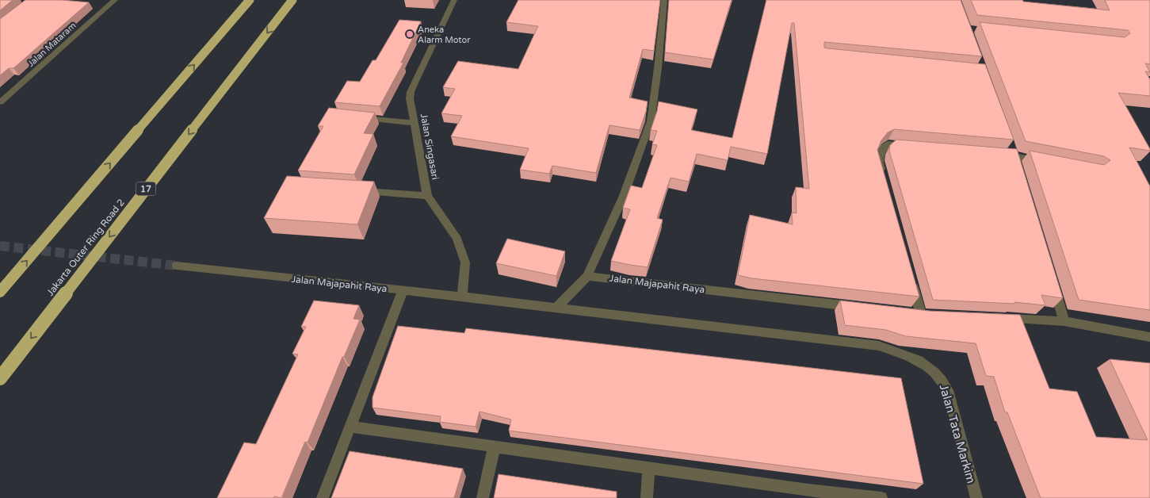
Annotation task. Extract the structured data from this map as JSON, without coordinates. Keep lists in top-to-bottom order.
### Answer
{
  "streets": {
    "highway": ["17", "Jakarta Outer Ring Road 2"],
    "street": [
      "Jalan Mataram",
      "Jalan Singasari",
      "Jalan Majapahit Raya",
      "Jalan Tata Markim"
    ]
  },
  "crossings": [
    ["Jalan Singasari", "Jalan Majapahit Raya"],
    ["Jalan Majapahit Raya", "Jalan Tata Markim"]
  ],
  "places": ["Aneka Alarm Motor"]
}
